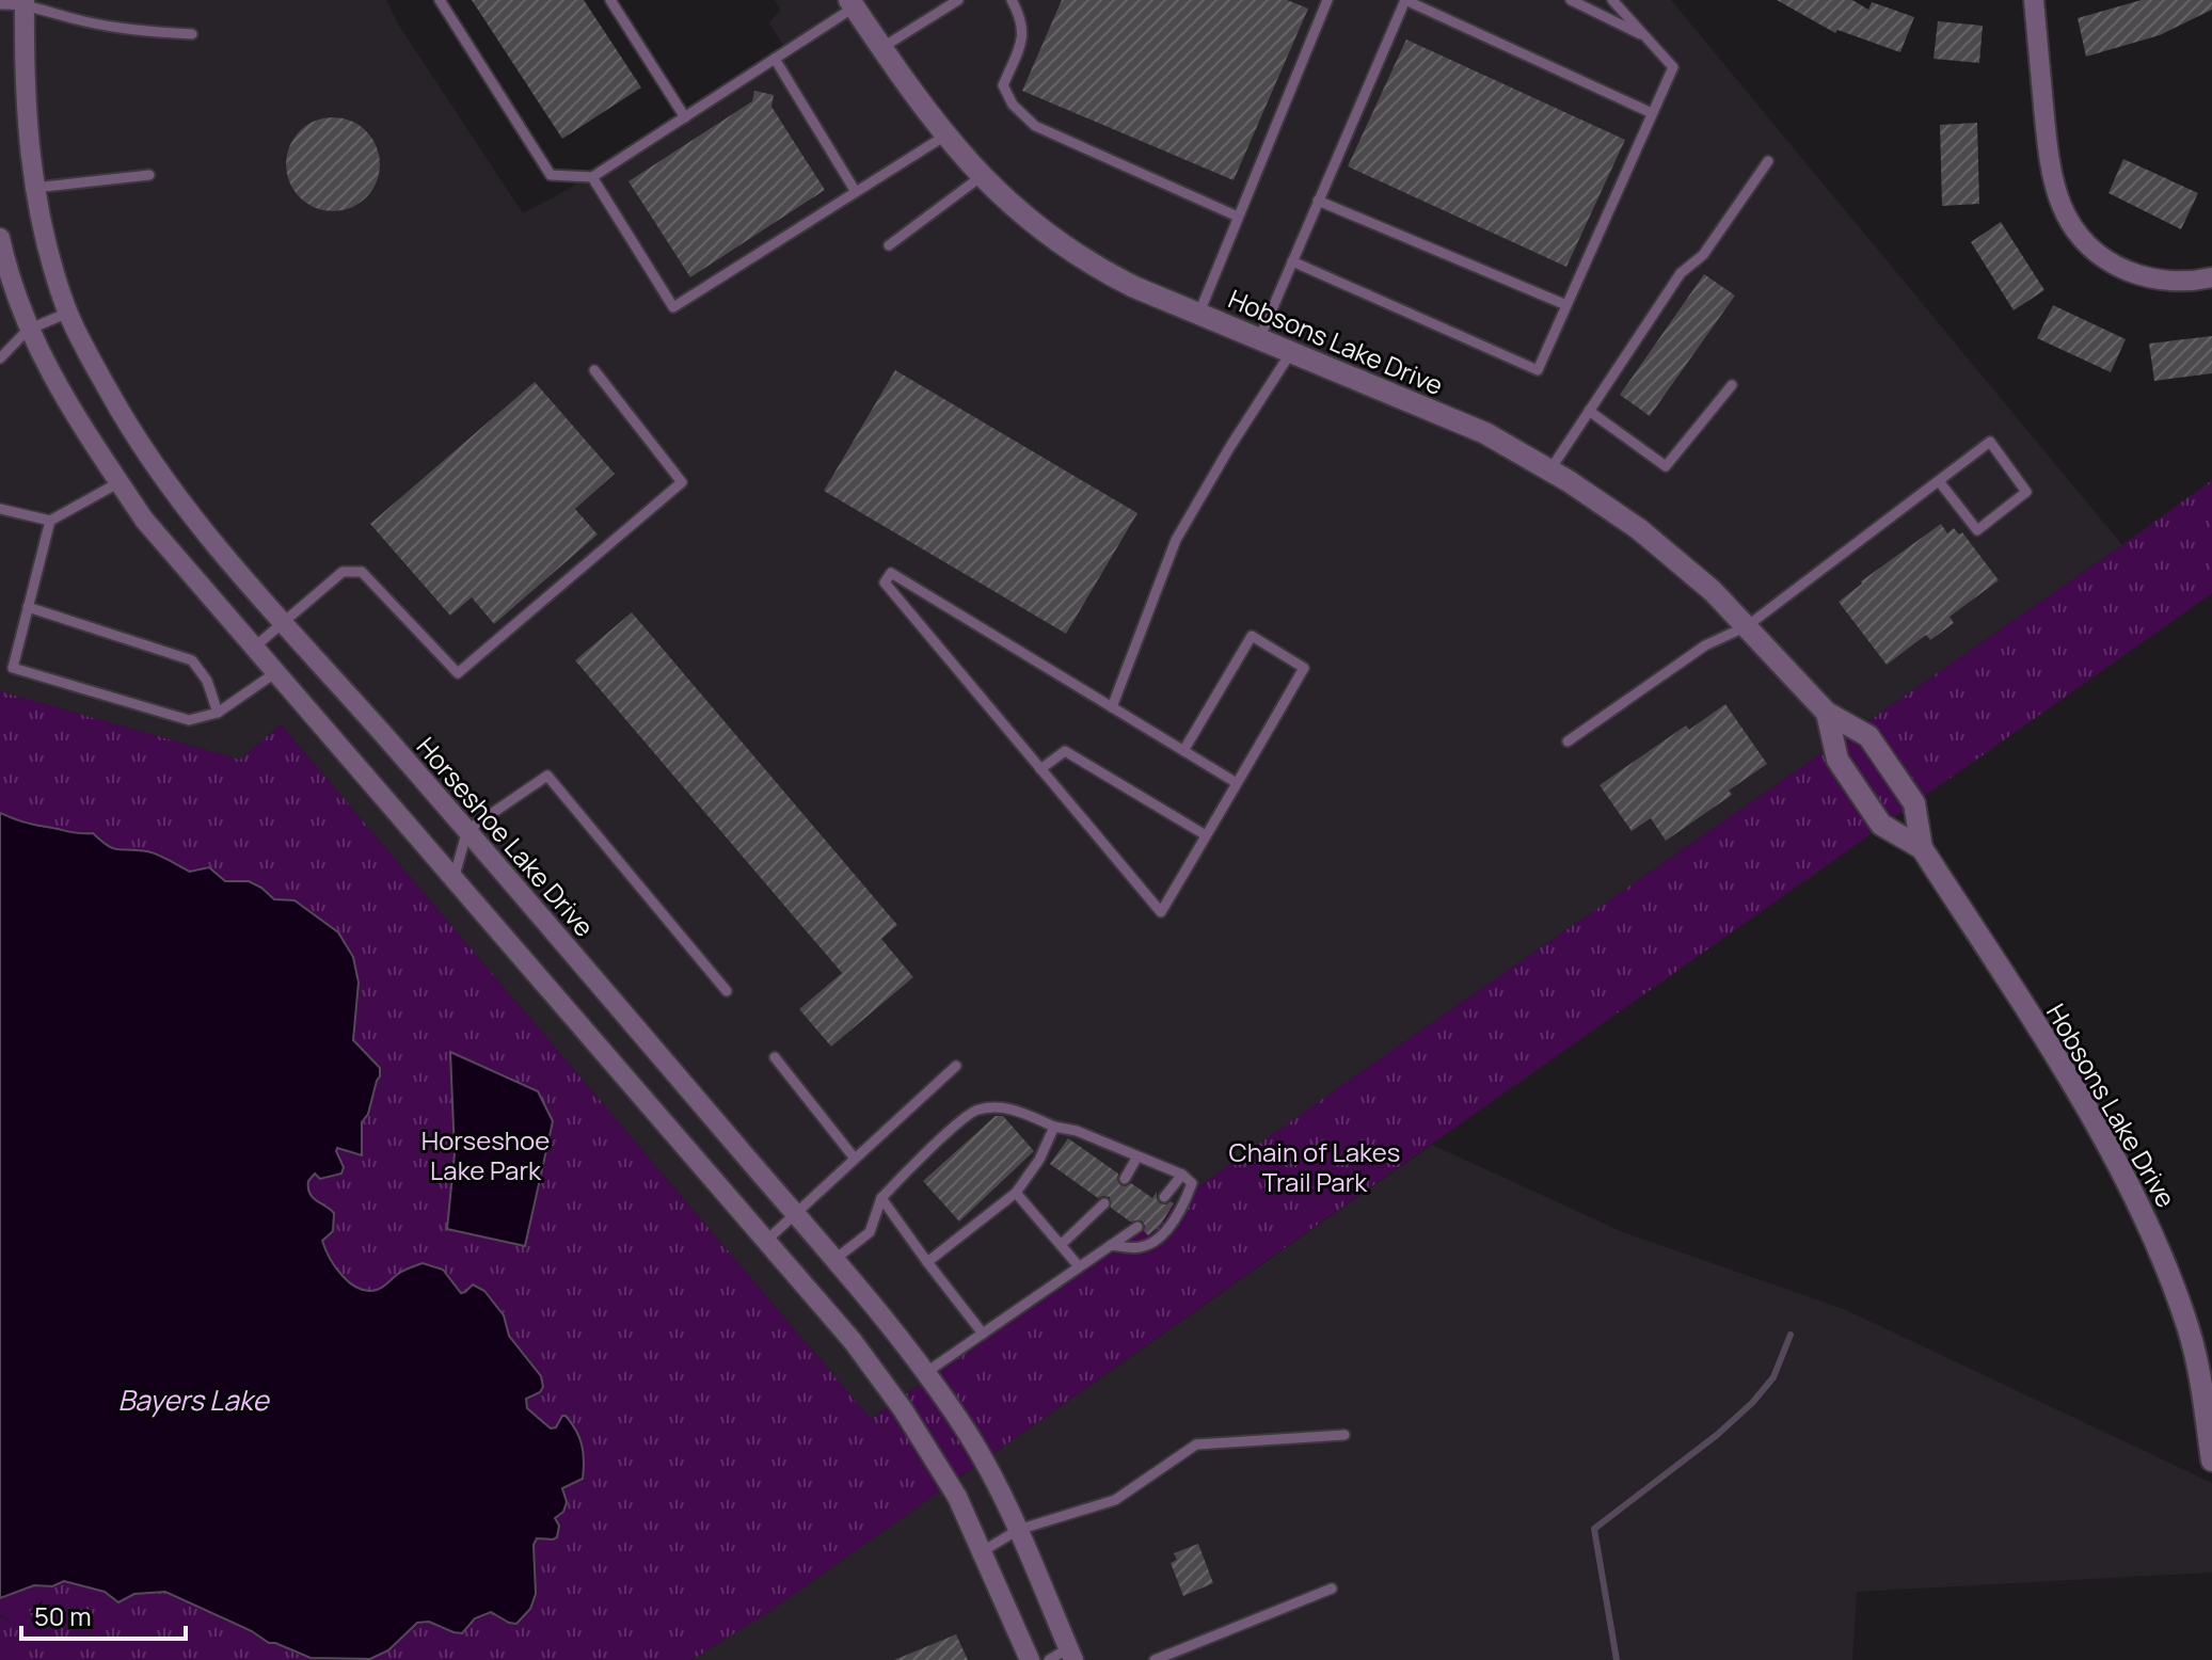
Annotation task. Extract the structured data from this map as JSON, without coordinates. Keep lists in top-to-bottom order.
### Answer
{
  "streets": {
    "street": ["Hobsons Lake Drive", "Horseshoe Lake Drive"]
  },
  "water": ["Bayers Lake"],
  "parks": ["Horseshoe Lake Park", "Chain of Lakes Trail Park"],
  "scale_bar": "50 m"
}
